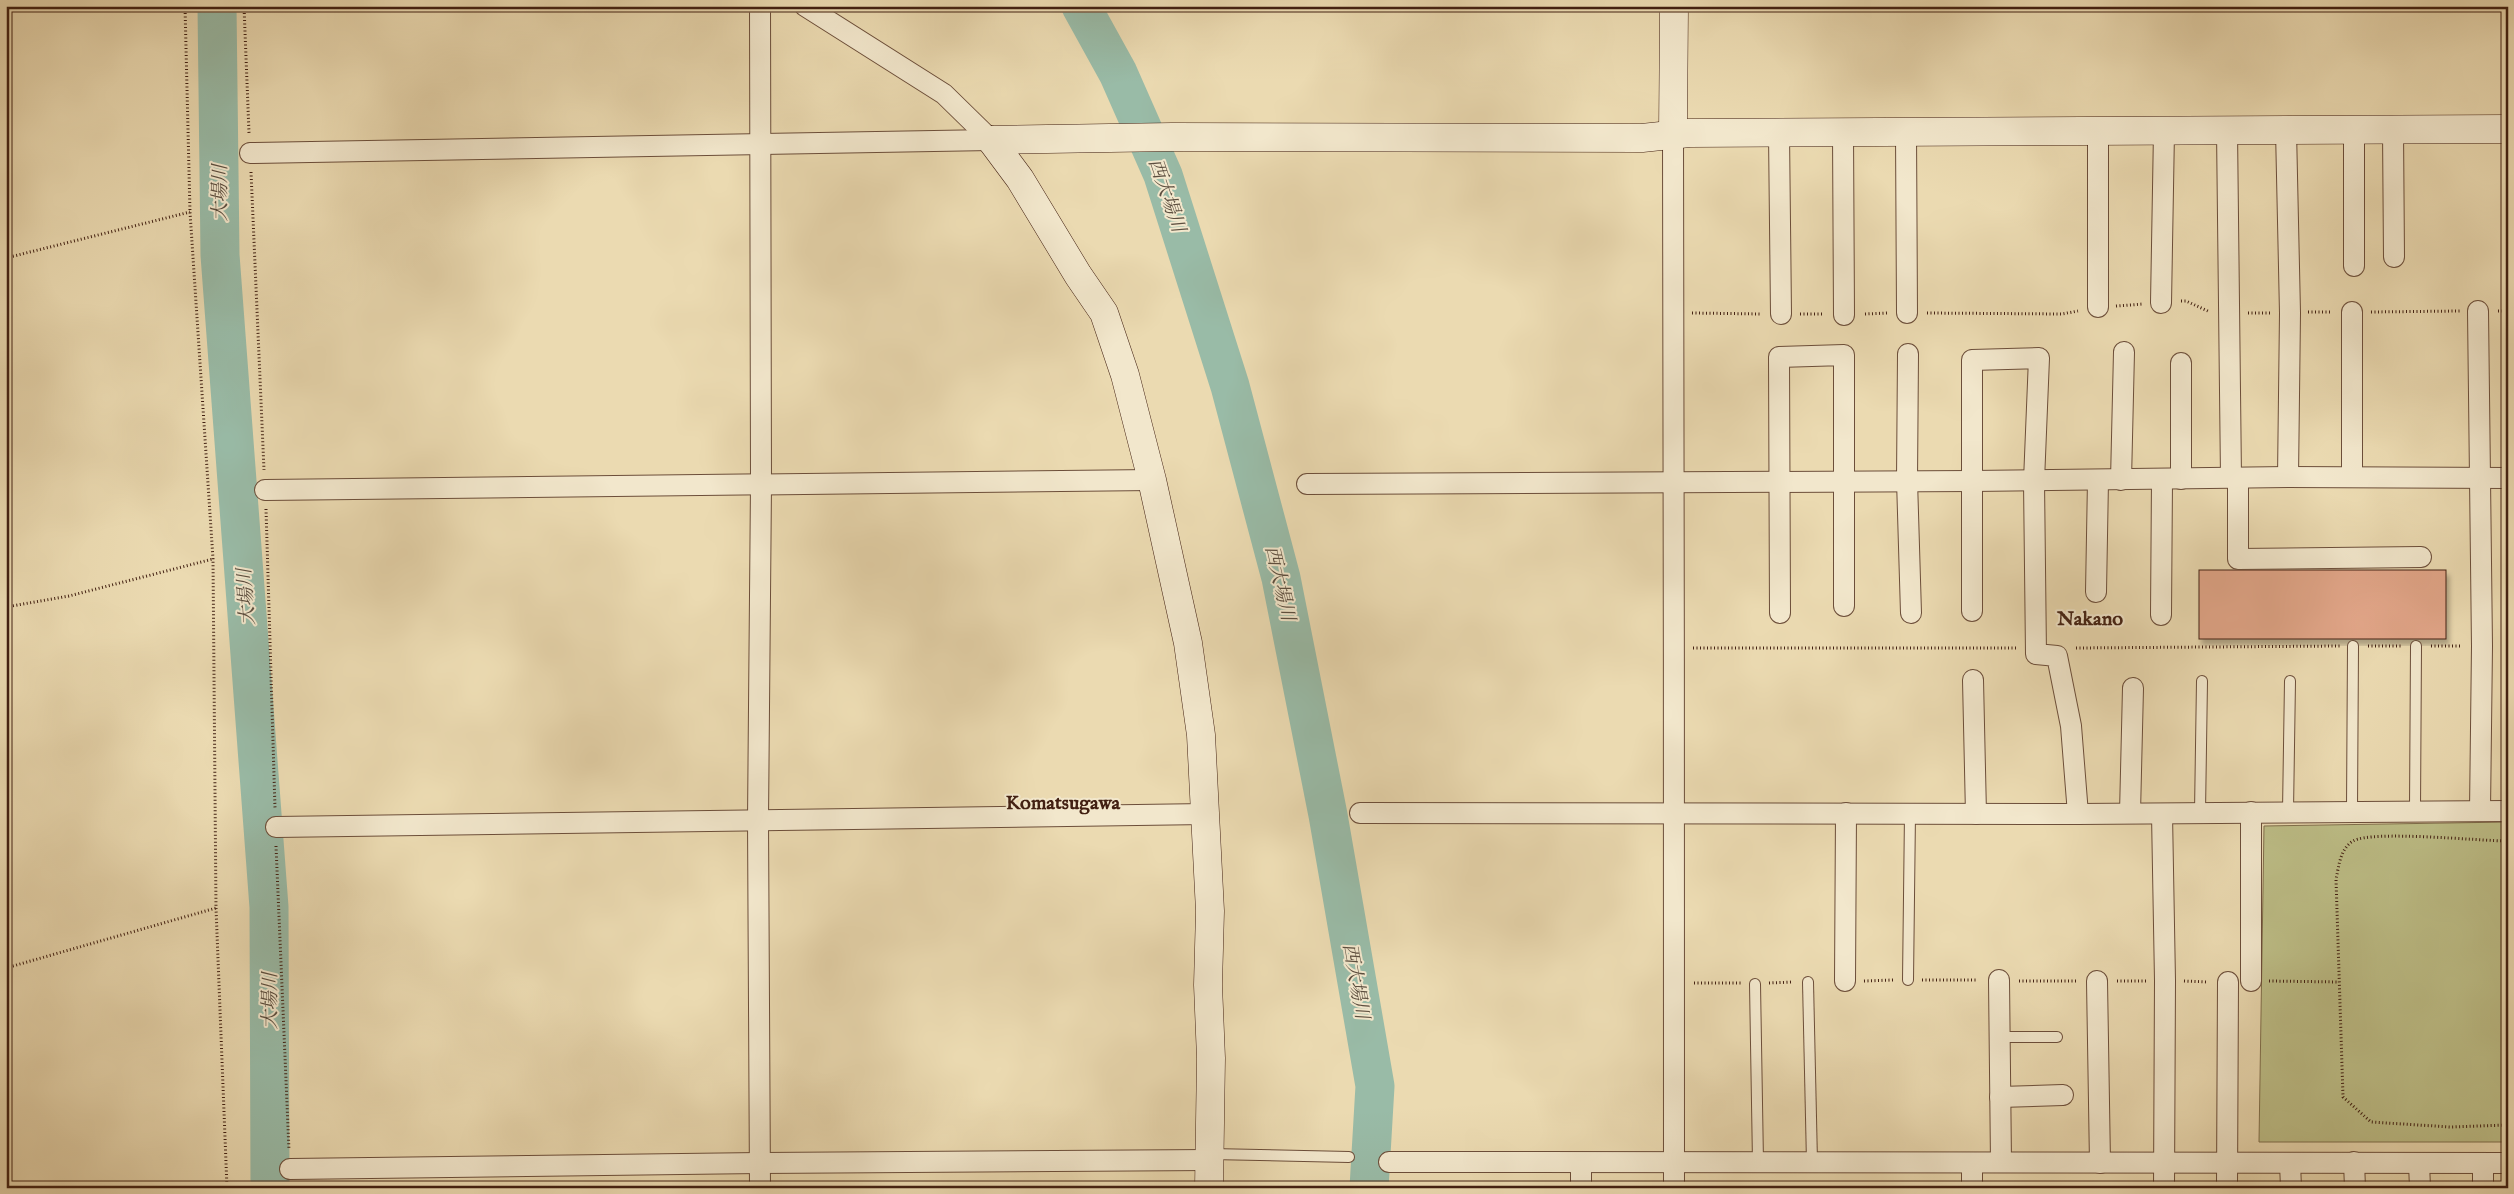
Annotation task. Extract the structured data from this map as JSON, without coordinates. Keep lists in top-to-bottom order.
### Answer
{
  "districts": ["Nakano", "Komatsugawa"],
  "water": ["大場川", "西大場川"]
}
